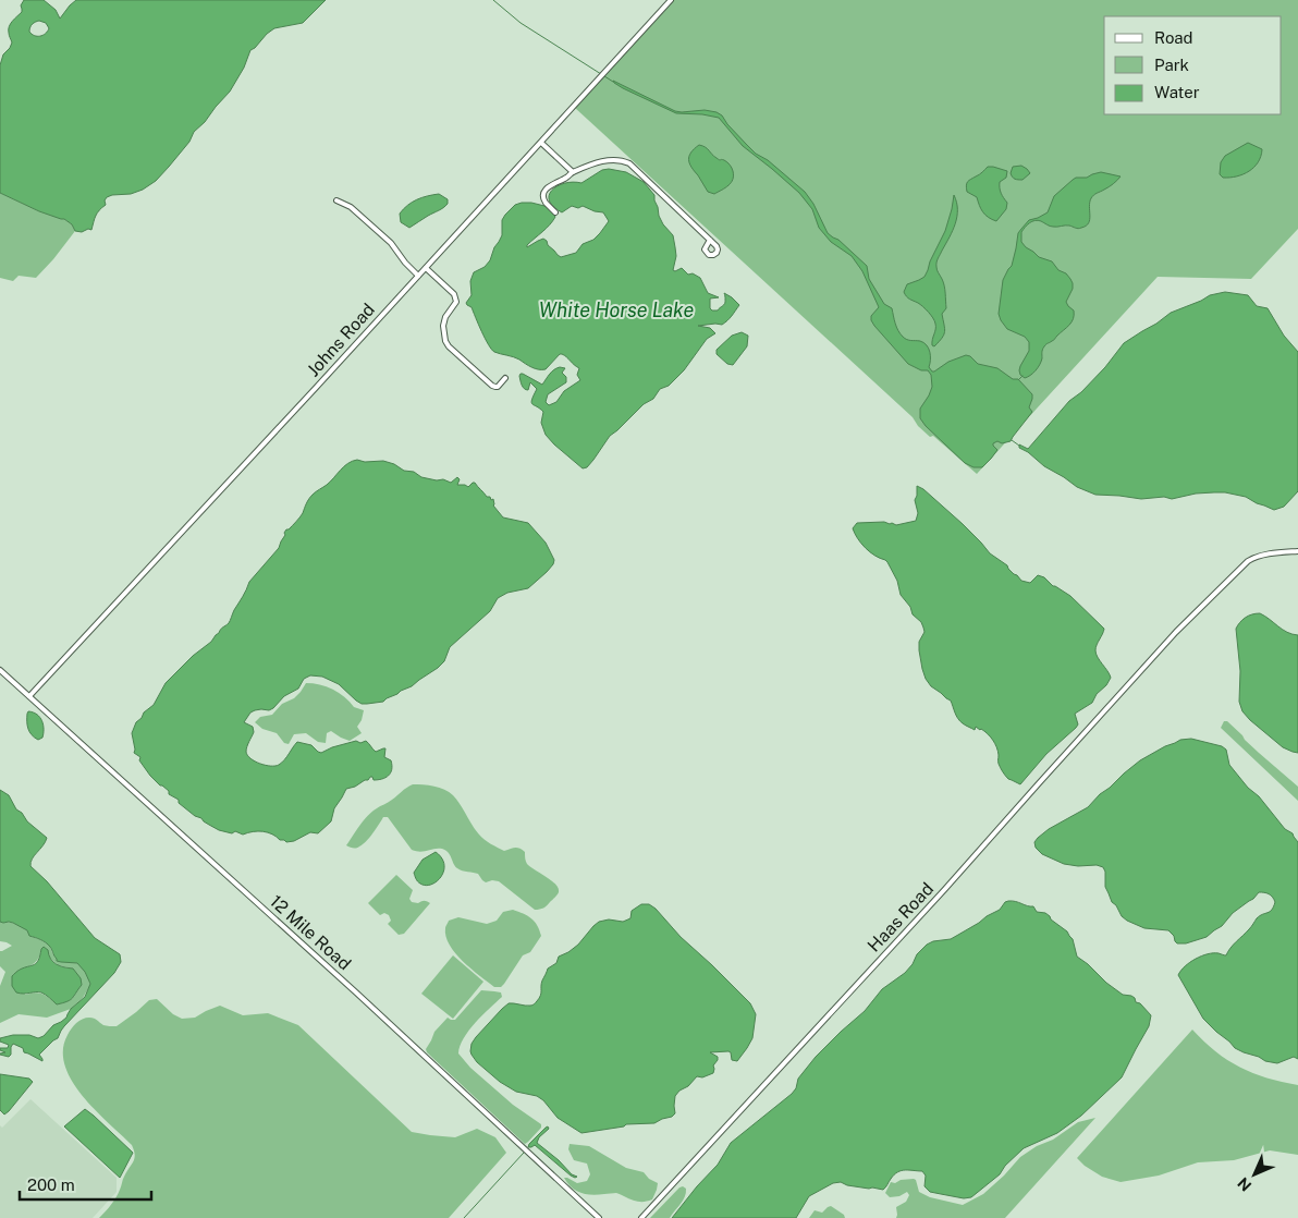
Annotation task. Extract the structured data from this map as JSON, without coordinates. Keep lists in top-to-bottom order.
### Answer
{
  "streets": {
    "street": ["Johns Road", "Haas Road", "12 Mile Road"]
  },
  "crossings": [
    ["Johns Road", "12 Mile Road"]
  ],
  "water": ["White Horse Lake"],
  "legend": ["Road", "Park", "Water"],
  "scale_bar": "200 m",
  "north": "bottom left"
}
